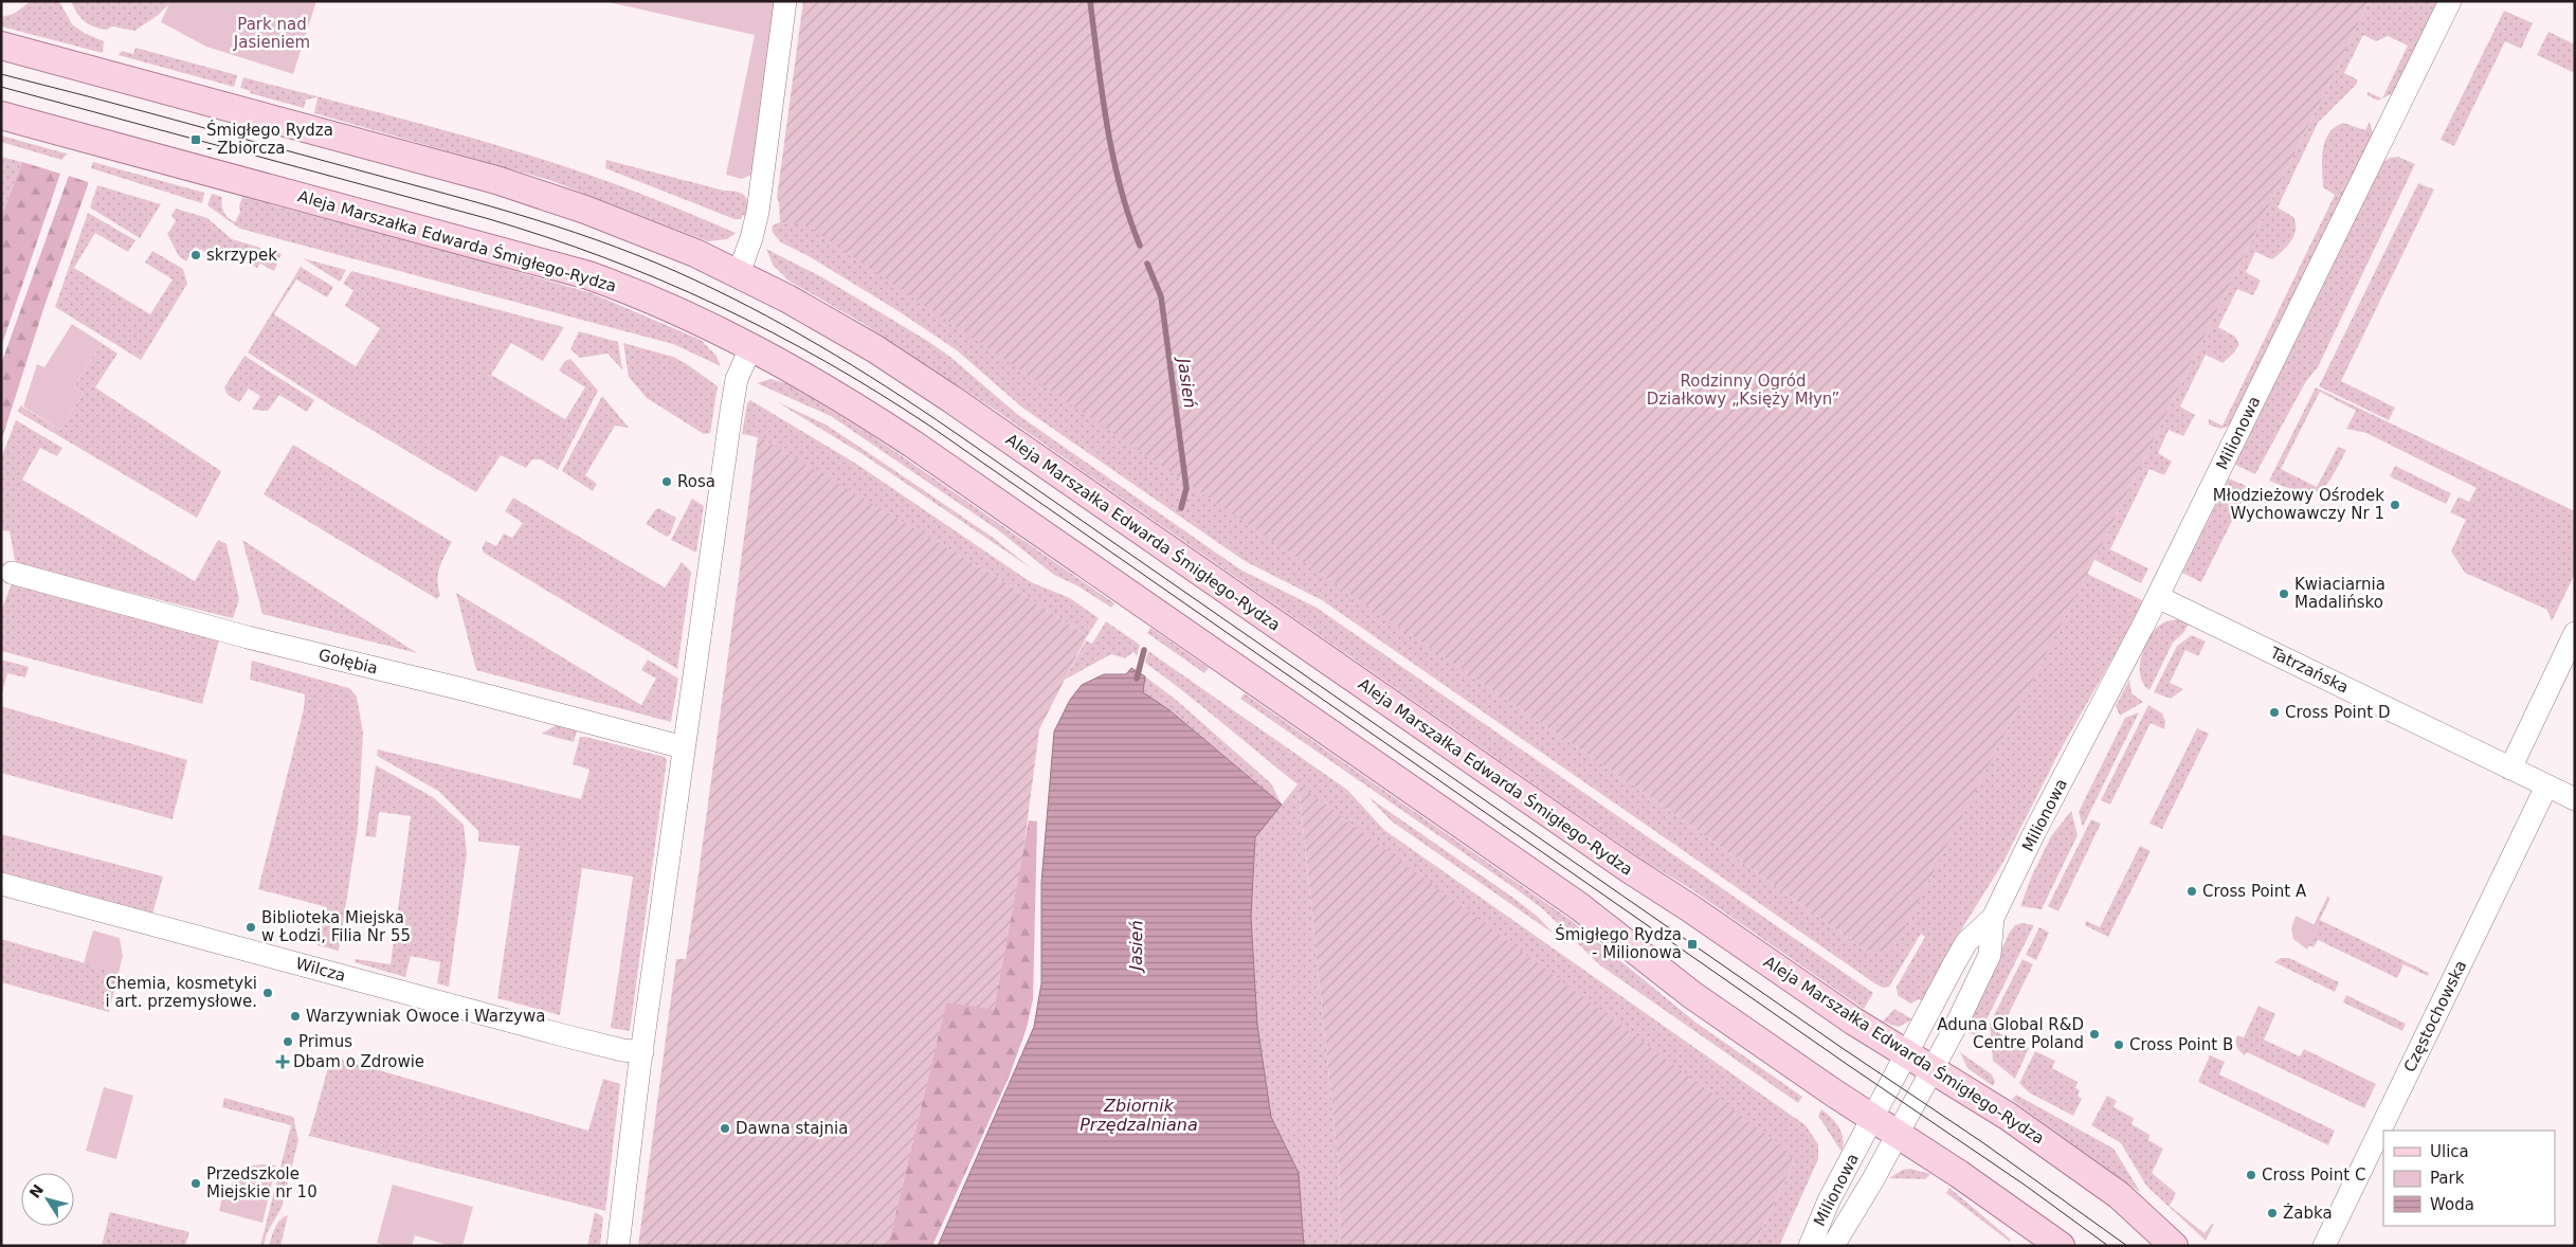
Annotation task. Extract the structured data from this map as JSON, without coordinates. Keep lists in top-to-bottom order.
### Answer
{
  "streets": {
    "main road": ["Aleja Marszałka Edwarda Śmigłego-Rydza"],
    "street": [
      "Milionowa",
      "Gołębia",
      "Tatrzańska",
      "Wilcza",
      "Częstochowska"
    ]
  },
  "crossings": [
    ["Aleja Marszałka Edwarda Śmigłego-Rydza", "Milionowa"],
    ["Milionowa", "Tatrzańska"],
    ["Tatrzańska", "Częstochowska"]
  ],
  "water": ["Jasień", "Zbiornik Przędzalniana"],
  "parks": ["Park nad Jasieniem", "Rodzinny Ogród Działkowy „Księży Młyn”"],
  "places": {
    "transit": ["Śmigłego Rydza - Zbiorcza", "Śmigłego Rydza - Milionowa"],
    "other": [
      "skrzypek",
      "Rosa",
      "Młodzieżowy Ośrodek Wychowawczy Nr 1",
      "Kwiaciarnia Madalińsko",
      "Cross Point D",
      "Cross Point A",
      "Biblioteka Miejska w Łodzi, Filia Nr 55",
      "Chemia, kosmetyki i art. przemysłowe.",
      "Warzywniak Owoce i Warzywa",
      "Aduna Global R&D Centre Poland",
      "Primus",
      "Cross Point B",
      "Dawna stajnia",
      "Cross Point C",
      "Przedszkole Miejskie nr 10",
      "Żabka"
    ],
    "health": ["Dbam o Zdrowie"]
  },
  "legend": ["Ulica", "Park", "Woda"],
  "north": "top left"
}
